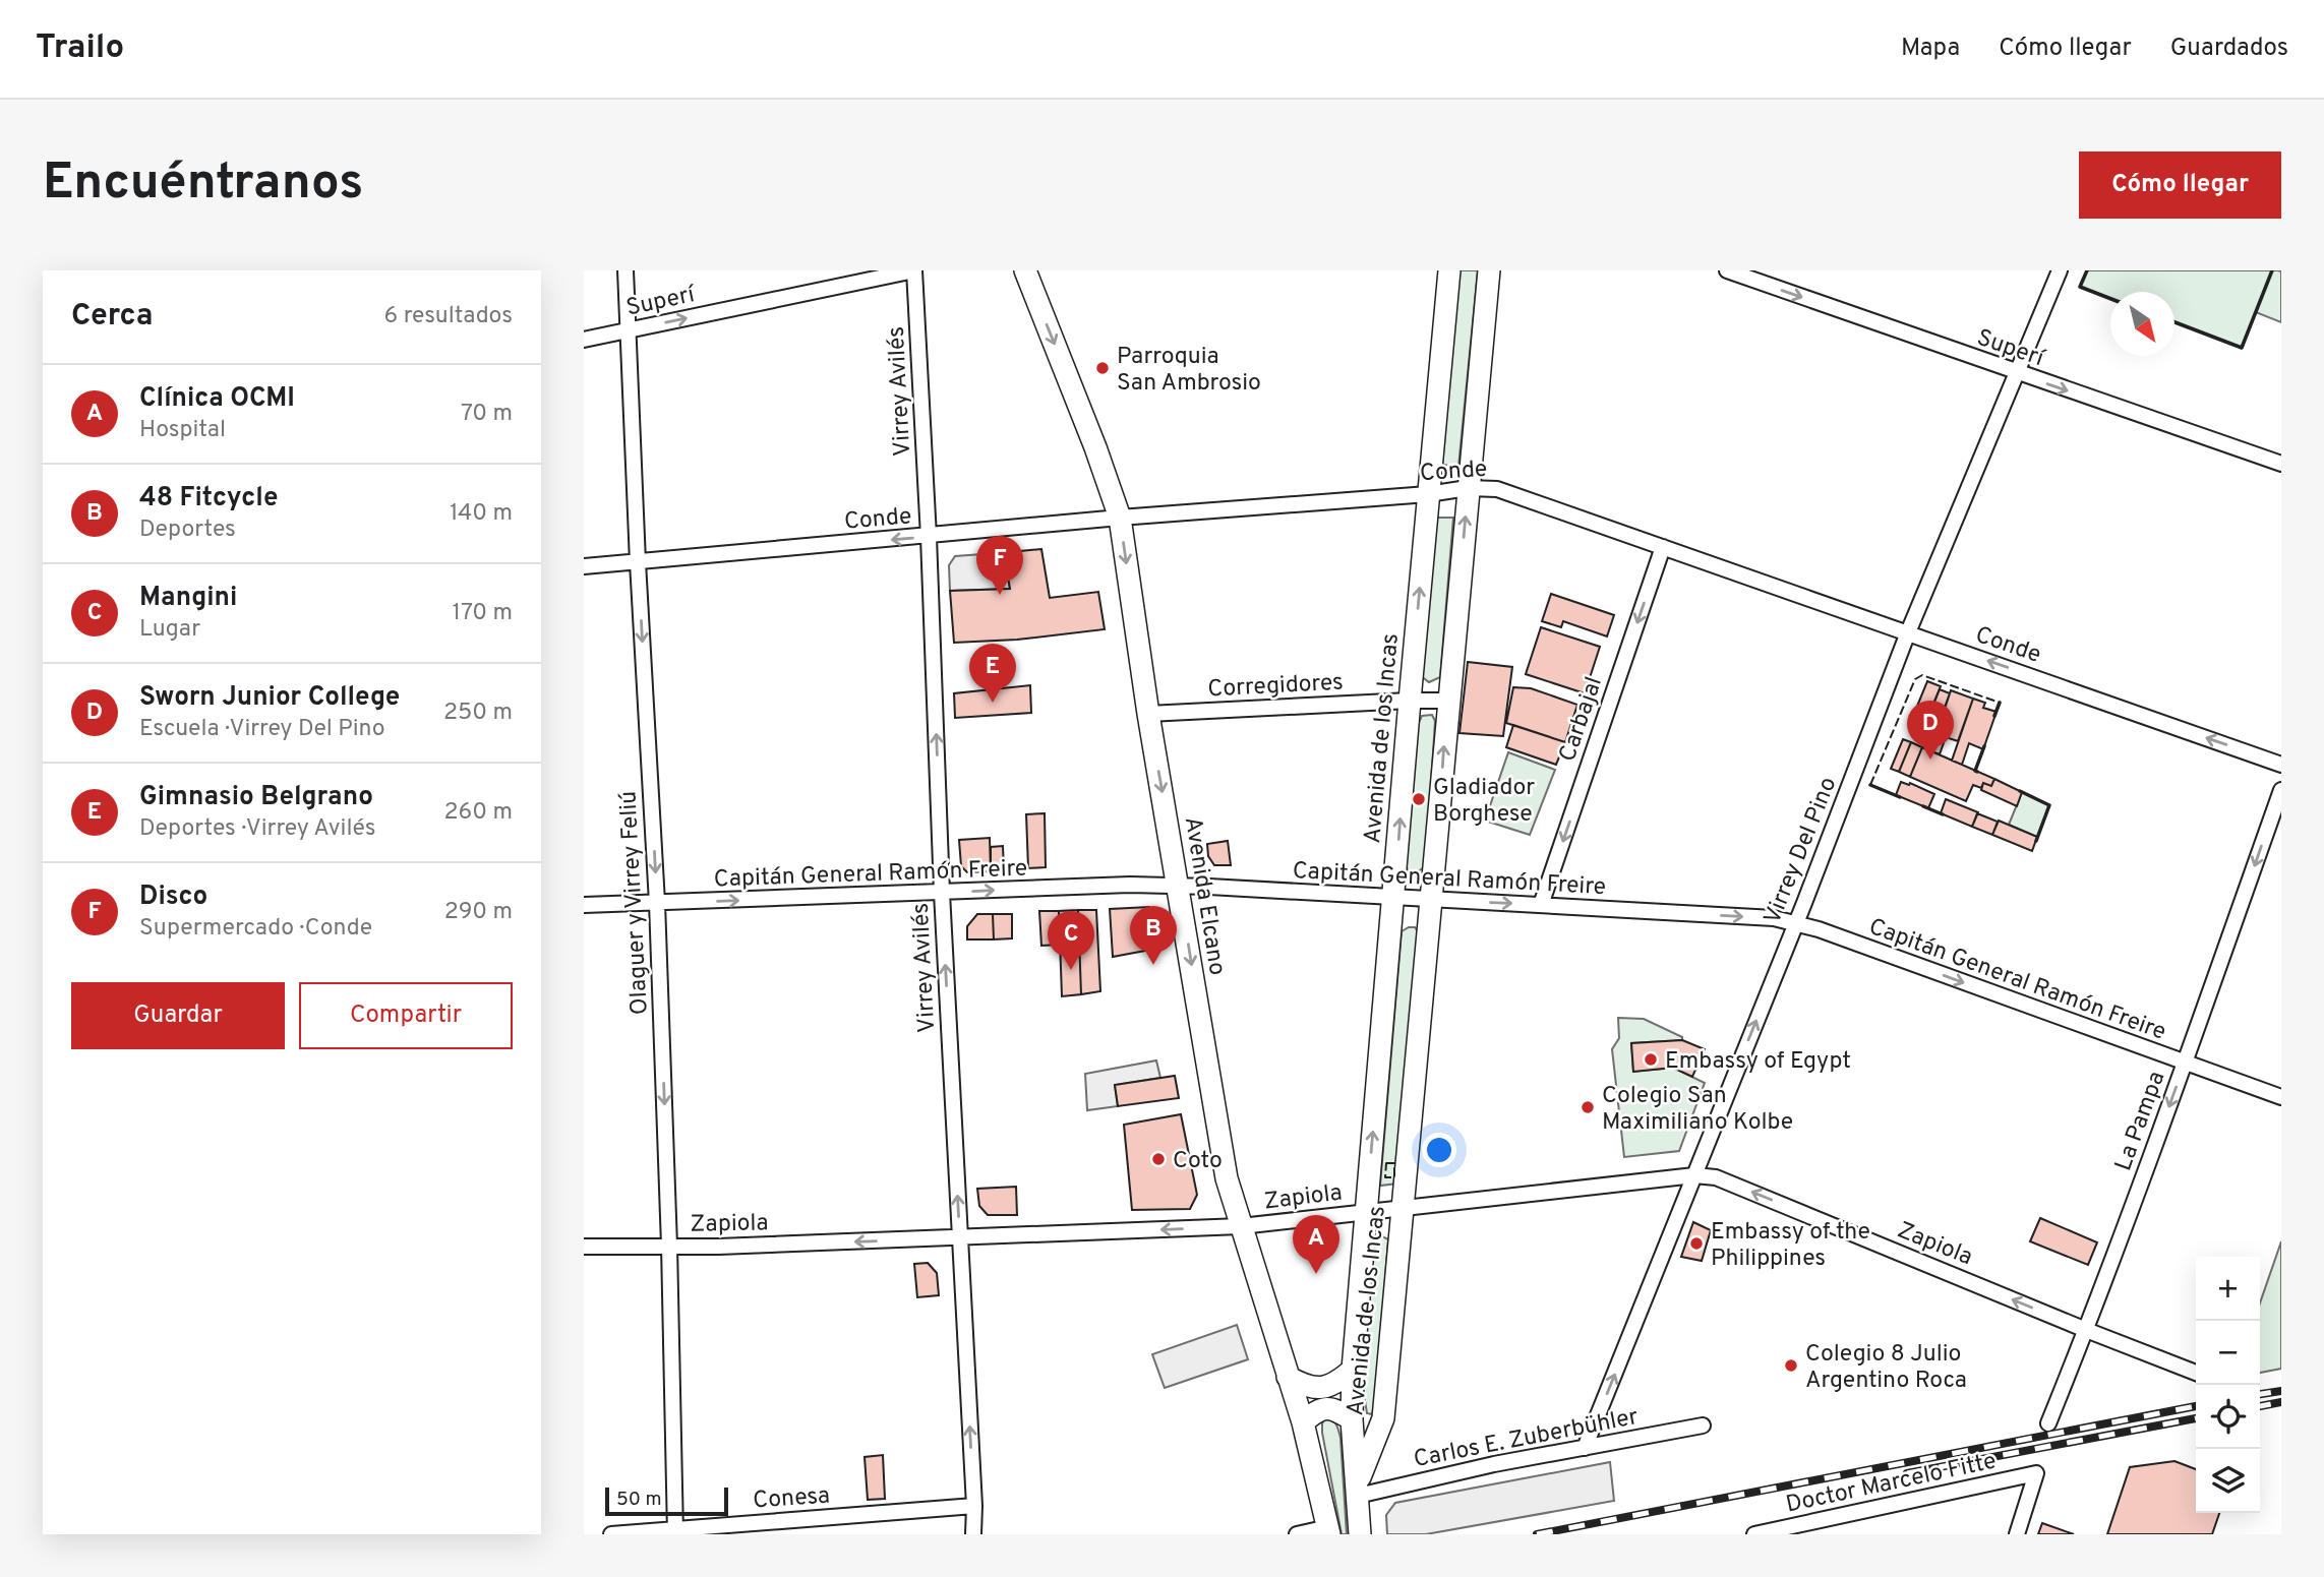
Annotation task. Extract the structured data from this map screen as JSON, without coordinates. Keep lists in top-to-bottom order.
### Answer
{
  "streets": {
    "main road": ["Avenida de los Incas", "Avenida Elcano"],
    "street": [
      "Superí",
      "Virrey Avilés",
      "Conde",
      "Corregidores",
      "Carbajal",
      "Virrey Del Pino",
      "Capitán General Ramón Freire",
      "Olaguer y Virrey Feliú",
      "La Pampa",
      "Zapiola",
      "Carlos E. Zuberbühler",
      "Doctor Marcelo Fitte",
      "Conesa"
    ]
  },
  "crossings": [
    ["Superí", "Virrey Avilés"],
    ["Superí", "Virrey Del Pino"],
    ["Superí", "Olaguer y Virrey Feliú"],
    ["Virrey Avilés", "Conde"],
    ["Virrey Avilés", "Capitán General Ramón Freire"],
    ["Virrey Avilés", "Zapiola"],
    ["Virrey Avilés", "Conesa"],
    ["Conde", "Carbajal"],
    ["Conde", "Avenida de los Incas"],
    ["Conde", "Virrey Del Pino"],
    ["Conde", "Avenida Elcano"],
    ["Conde", "Olaguer y Virrey Feliú"],
    ["Corregidores", "Avenida de los Incas"],
    ["Corregidores", "Avenida Elcano"],
    ["Carbajal", "Capitán General Ramón Freire"],
    ["Avenida de los Incas", "Capitán General Ramón Freire"],
    ["Avenida de los Incas", "Zapiola"],
    ["Avenida de los Incas", "Carlos E. Zuberbühler"],
    ["Virrey Del Pino", "Capitán General Ramón Freire"],
    ["Virrey Del Pino", "Zapiola"],
    ["Virrey Del Pino", "Carlos E. Zuberbühler"],
    ["Capitán General Ramón Freire", "Avenida Elcano"],
    ["Capitán General Ramón Freire", "Olaguer y Virrey Feliú"],
    ["Capitán General Ramón Freire", "La Pampa"],
    ["Avenida Elcano", "Zapiola"],
    ["Olaguer y Virrey Feliú", "Zapiola"],
    ["Olaguer y Virrey Feliú", "Conesa"],
    ["La Pampa", "Zapiola"]
  ],
  "one_way": [
    "Superí",
    "Virrey Avilés",
    "Conde",
    "Carbajal",
    "Avenida de los Incas",
    "Virrey Del Pino",
    "Capitán General Ramón Freire",
    "Avenida Elcano",
    "Olaguer y Virrey Feliú",
    "La Pampa",
    "Zapiola"
  ],
  "places": [
    "Parroquia San Ambrosio",
    "Gladiador Borghese",
    "Embassy of Egypt",
    "Colegio San Maximiliano Kolbe",
    "Coto",
    "Embassy of the Philippines",
    "Colegio 8 Julio Argentino Roca"
  ],
  "scale_bar": "50 m",
  "north": "bottom right",
  "page": {
    "header": "Trailo",
    "nav": ["Mapa", "Cómo llegar", "Guardados"],
    "buttons": [
      "Cómo llegar",
      ["Guardar", "Compartir"]
    ],
    "title": "Encuéntranos",
    "heading": ["Cerca", "6 resultados"],
    "list": [
      {
        "mark": "A",
        "name": "Clínica OCMI",
        "note": "Hospital",
        "value": "70 m"
      },
      {
        "mark": "B",
        "name": "48 Fitcycle",
        "note": "Deportes",
        "value": "140 m"
      },
      {
        "mark": "C",
        "name": "Mangini",
        "note": "Lugar",
        "value": "170 m"
      },
      {
        "mark": "D",
        "name": "Sworn Junior College",
        "note": "Escuela · Virrey Del Pino",
        "value": "250 m"
      },
      {
        "mark": "E",
        "name": "Gimnasio Belgrano",
        "note": "Deportes · Virrey Avilés",
        "value": "260 m"
      },
      {
        "mark": "F",
        "name": "Disco",
        "note": "Supermercado · Conde",
        "value": "290 m"
      }
    ],
    "pins": [
      "F",
      "E",
      "D",
      "B",
      "C",
      "A"
    ],
    "map_buttons": ["+", "−"],
    "scale": "50 m"
  }
}
